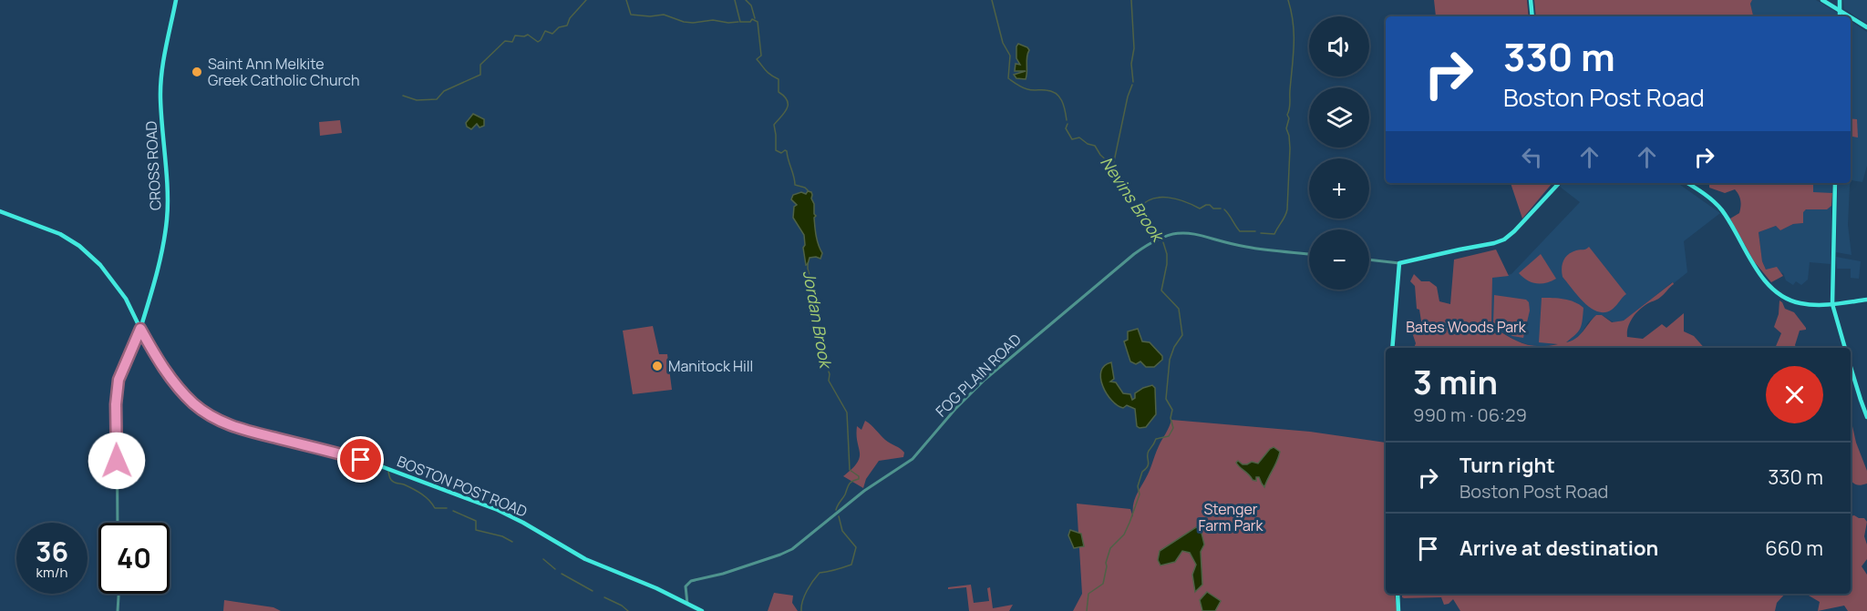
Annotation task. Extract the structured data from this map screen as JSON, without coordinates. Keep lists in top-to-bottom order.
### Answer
{
  "streets": {
    "main road": ["CROSS ROAD", "BOSTON POST ROAD"],
    "street": ["FOG PLAIN ROAD"]
  },
  "crossings": [
    ["CROSS ROAD", "BOSTON POST ROAD"],
    ["FOG PLAIN ROAD", "BOSTON POST ROAD"]
  ],
  "water": ["Nevins Brook", "Jordan Brook"],
  "parks": ["Bates Woods Park", "Stenger Farm Park"],
  "places": ["Saint Ann Melkite Greek Catholic Church", "Manitock Hill"],
  "page": {
    "map_buttons": ["+", "−"],
    "turn": ["330 m", "Boston Post Road"],
    "heading": ["3 min", "990 m · 06:29"],
    "list": [
      {
        "name": "Turn right",
        "note": "Boston Post Road",
        "value": "330 m"
      },
      {
        "name": "Arrive at destination",
        "value": "660 m"
      }
    ],
    "speed": "36 km/h",
    "limit": "40"
  }
}
